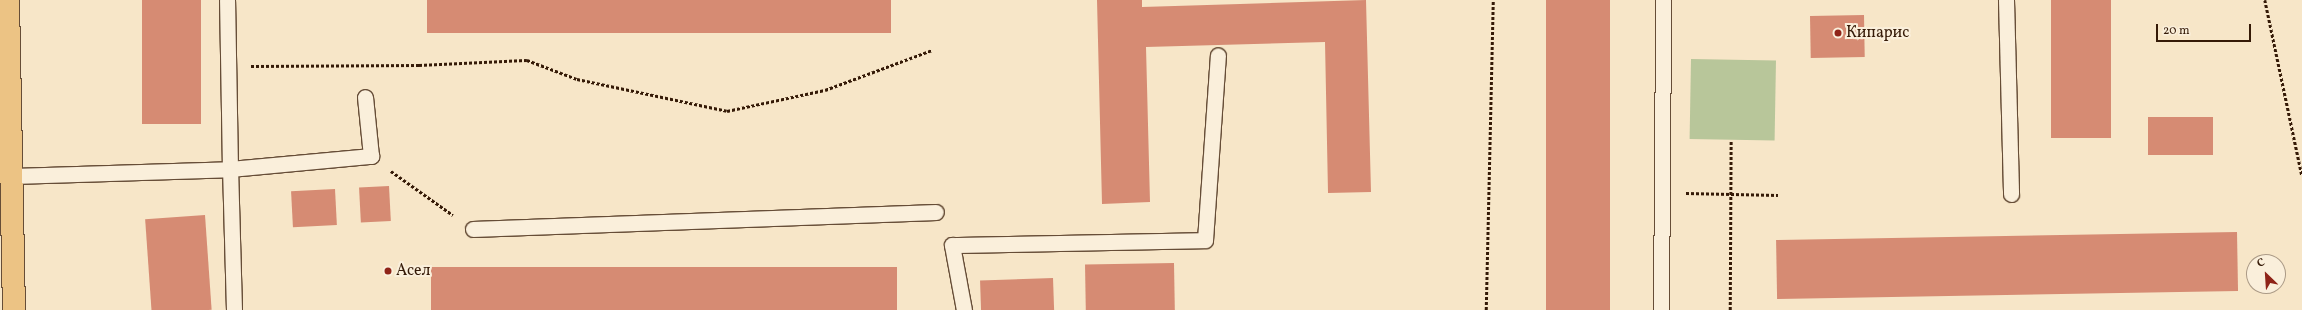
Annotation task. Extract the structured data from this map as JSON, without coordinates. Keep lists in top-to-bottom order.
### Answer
{
  "places": ["Кипарис", "Асел"],
  "scale_bar": "20 m",
  "north": "top left"
}
